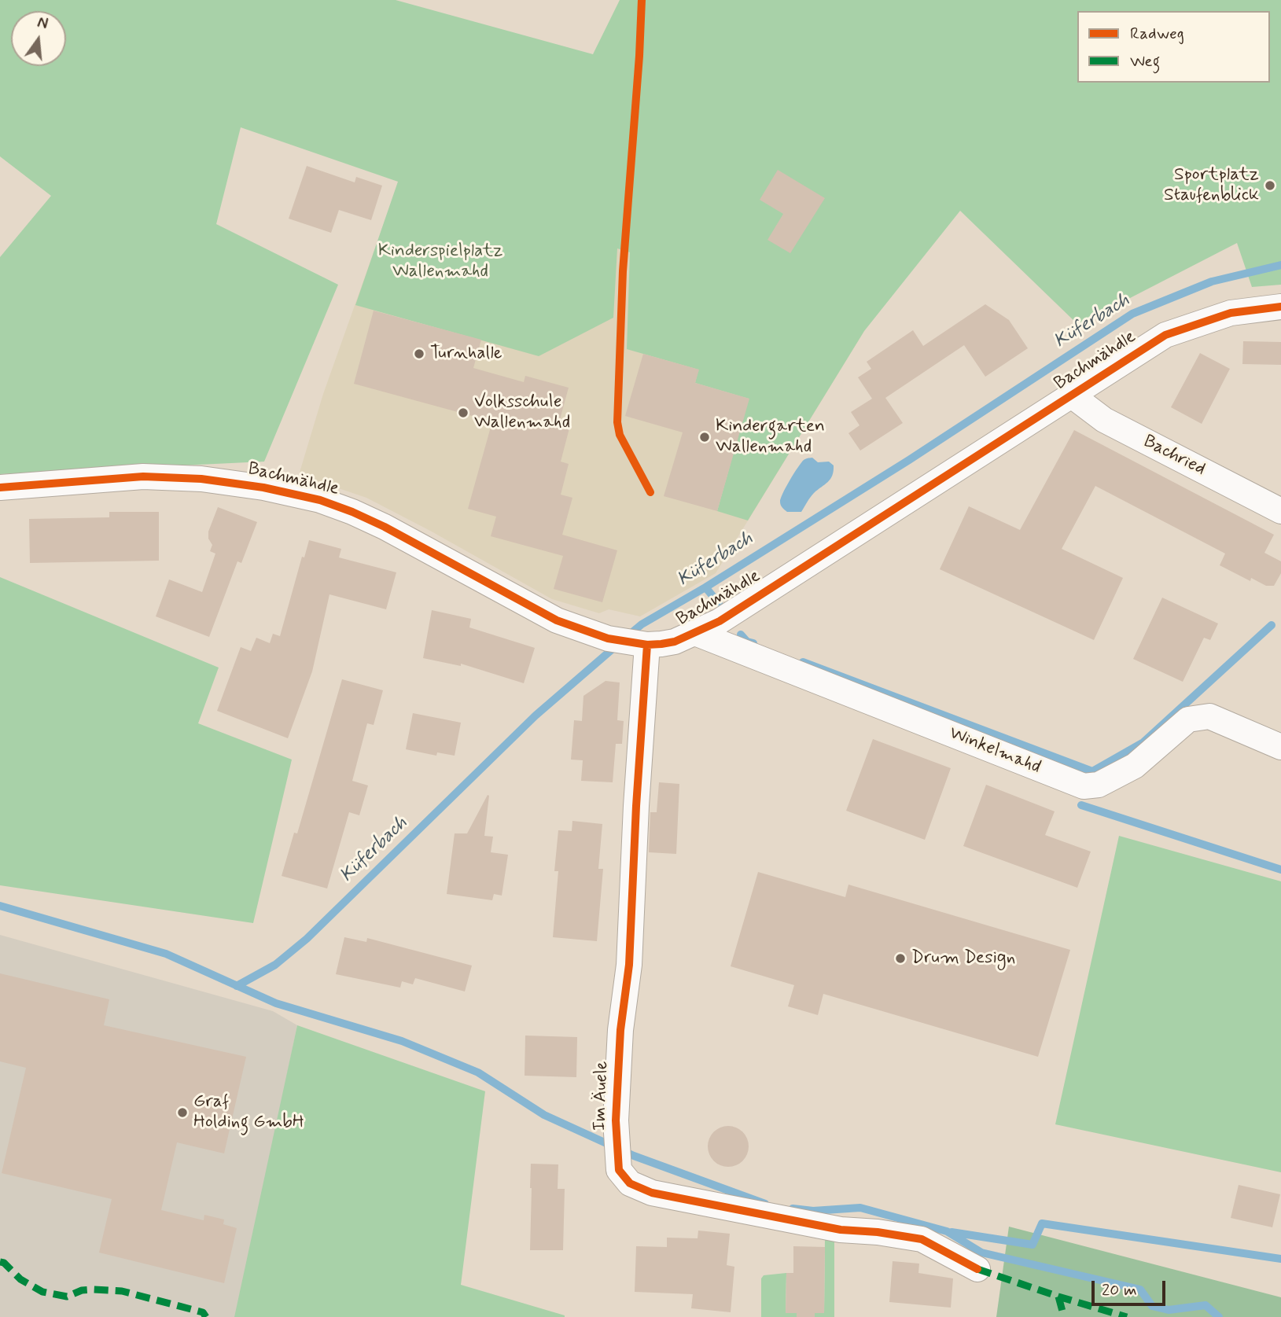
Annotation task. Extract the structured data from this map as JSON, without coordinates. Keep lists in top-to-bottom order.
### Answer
{
  "streets": {
    "street": [
      "Bachmähdle",
      "Bachried",
      "Winkelmahd",
      "Im Äuele"
    ]
  },
  "crossings": [
    ["Bachmähdle", "Bachried"],
    ["Bachmähdle", "Winkelmahd"],
    ["Bachmähdle", "Im Äuele"]
  ],
  "water": ["Küferbach"],
  "parks": ["Kinderspielplatz Wallenmahd"],
  "places": [
    "Sportplatz Staufenblick",
    "Turnhalle",
    "Volksschule Wallenmahd",
    "Kindergarten Wallenmahd",
    "Drum Design",
    "Graf Holding GmbH"
  ],
  "legend": ["Radweg", "Weg"],
  "scale_bar": "20 m",
  "north": "top"
}
